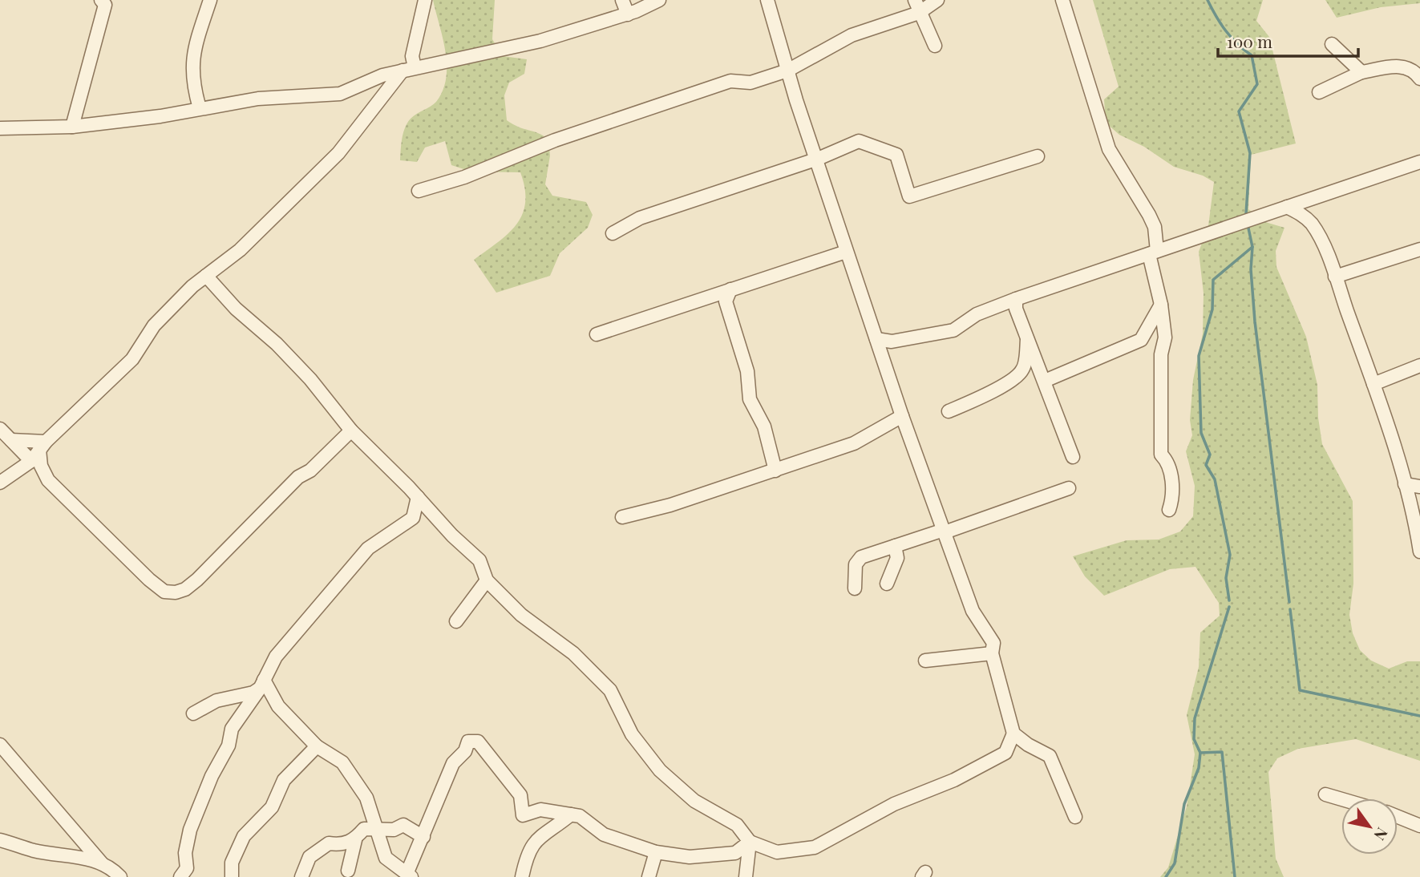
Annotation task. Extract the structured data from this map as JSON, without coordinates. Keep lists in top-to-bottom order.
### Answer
{
  "scale_bar": "100 m",
  "north": "bottom right"
}
